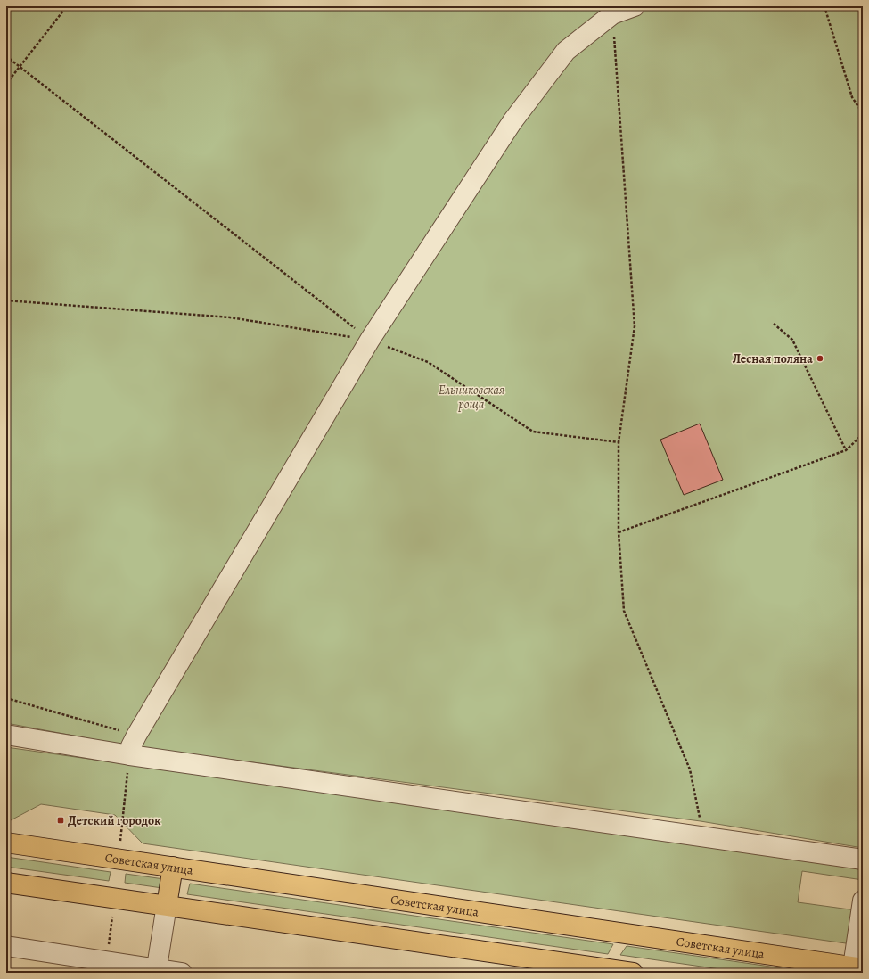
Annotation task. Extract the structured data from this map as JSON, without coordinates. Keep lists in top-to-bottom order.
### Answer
{
  "streets": {
    "main road": ["Советская улица"]
  },
  "parks": ["Ельниковская роща"],
  "places": {
    "other": ["Лесная поляна"],
    "transit": ["Детский городок"]
  }
}
